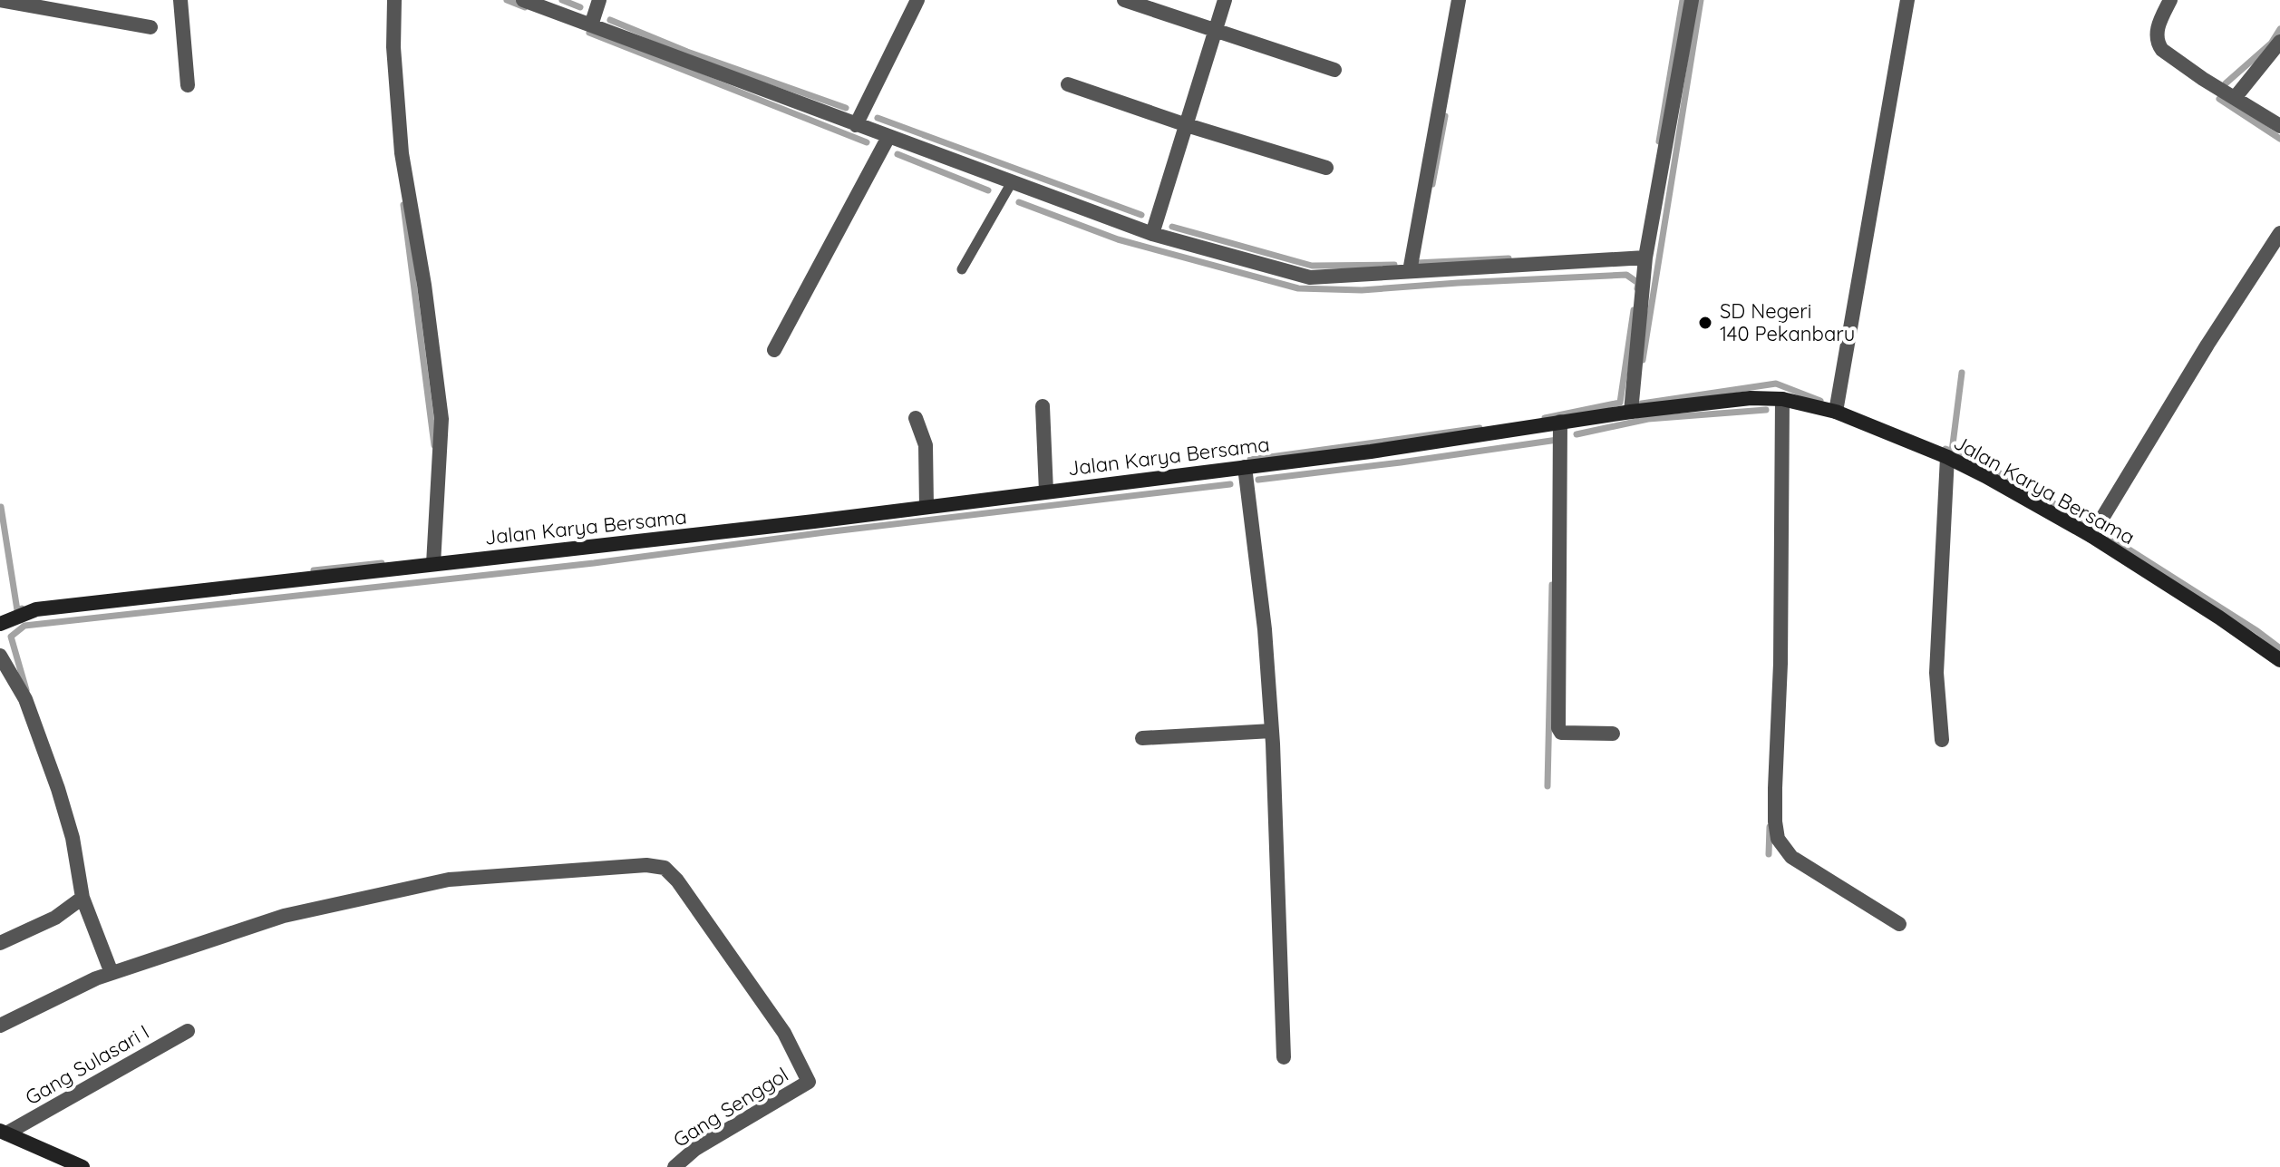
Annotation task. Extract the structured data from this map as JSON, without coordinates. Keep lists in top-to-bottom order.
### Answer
{
  "streets": {
    "street": ["Jalan Karya Bersama", "Gang Sulasari I", "Gang Senggol"]
  },
  "places": ["SD Negeri 140 Pekanbaru"]
}
